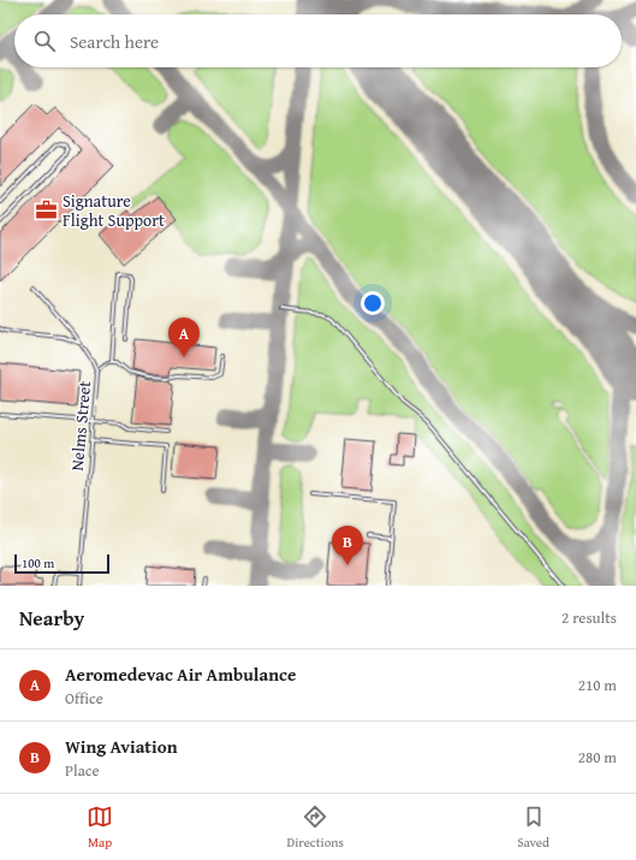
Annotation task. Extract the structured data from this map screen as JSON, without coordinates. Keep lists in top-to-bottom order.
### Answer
{
  "streets": {
    "lane": ["Nelms Street"]
  },
  "places": {
    "office": ["Signature Flight Support"]
  },
  "scale_bar": "100 m",
  "page": {
    "search": "Search here",
    "pins": ["A", "B"],
    "scale": "100 m",
    "heading": ["Nearby", "2 results"],
    "list": [
      {
        "mark": "A",
        "name": "Aeromedevac Air Ambulance",
        "note": "Office",
        "value": "210 m"
      },
      {
        "mark": "B",
        "name": "Wing Aviation",
        "note": "Place",
        "value": "280 m"
      }
    ],
    "nav": ["Map", "Directions", "Saved"]
  }
}
